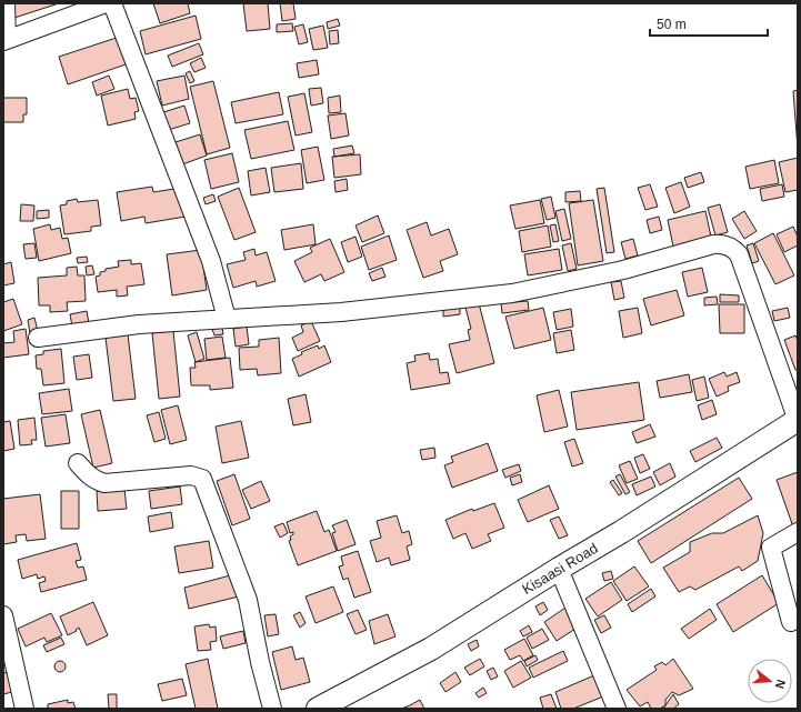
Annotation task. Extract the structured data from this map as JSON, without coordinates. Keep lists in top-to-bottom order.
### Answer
{
  "streets": {
    "main road": ["Kisaasi Road"]
  },
  "scale_bar": "50 m",
  "north": "right"
}
